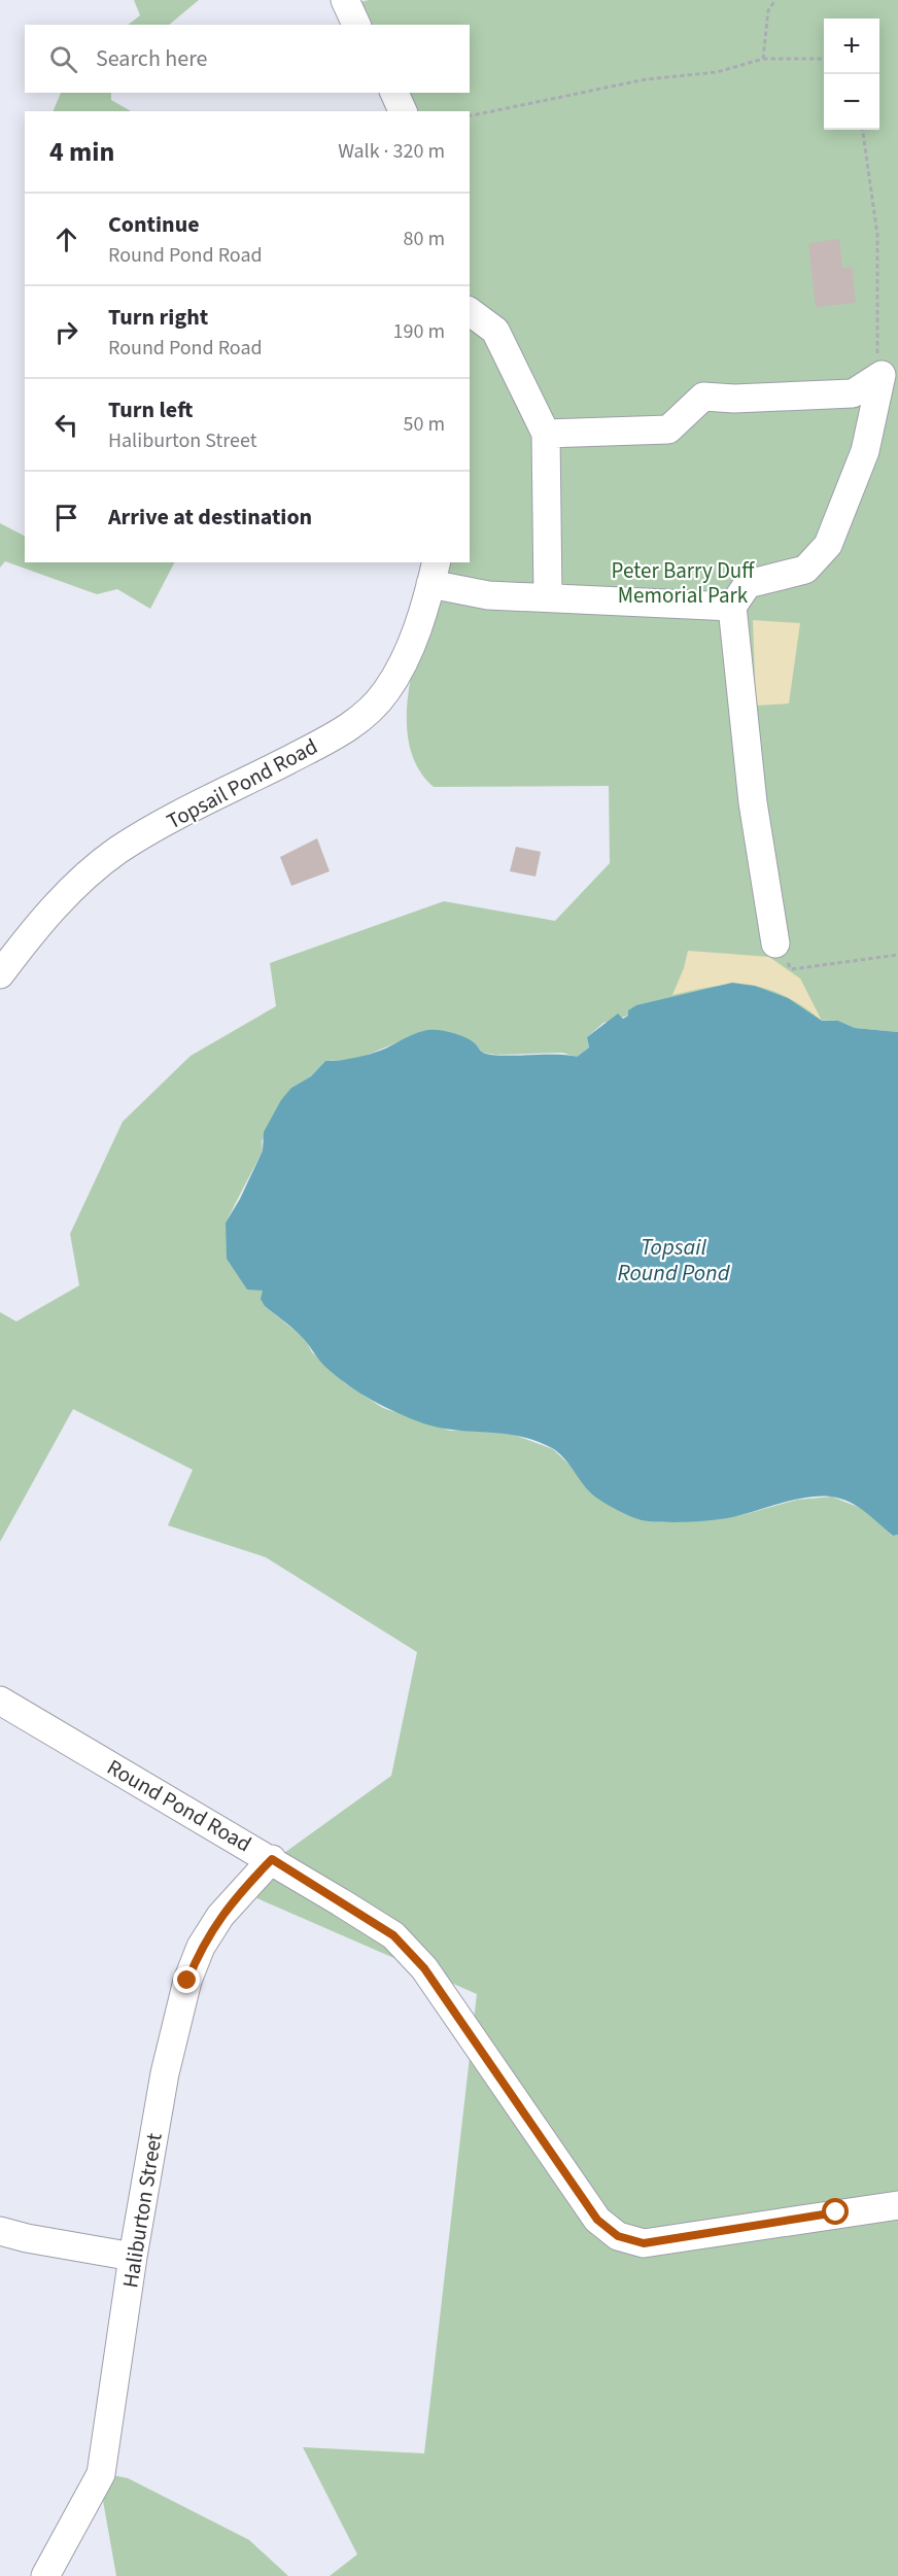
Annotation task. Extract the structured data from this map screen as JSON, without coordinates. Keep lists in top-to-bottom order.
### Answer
{
  "streets": {
    "street": ["Topsail Pond Road", "Round Pond Road", "Haliburton Street"]
  },
  "crossings": [
    ["Round Pond Road", "Haliburton Street"]
  ],
  "water": ["Topsail Round Pond"],
  "parks": ["Peter Barry Duff Memorial Park"],
  "page": {
    "map_buttons": ["+", "−"],
    "search": "Search here",
    "heading": ["4 min", "Walk · 320 m"],
    "list": [
      ["Continue", "Round Pond Road", "80 m"],
      ["Turn right", "Round Pond Road", "190 m"],
      ["Turn left", "Haliburton Street", "50 m"],
      "Arrive at destination"
    ]
  }
}
